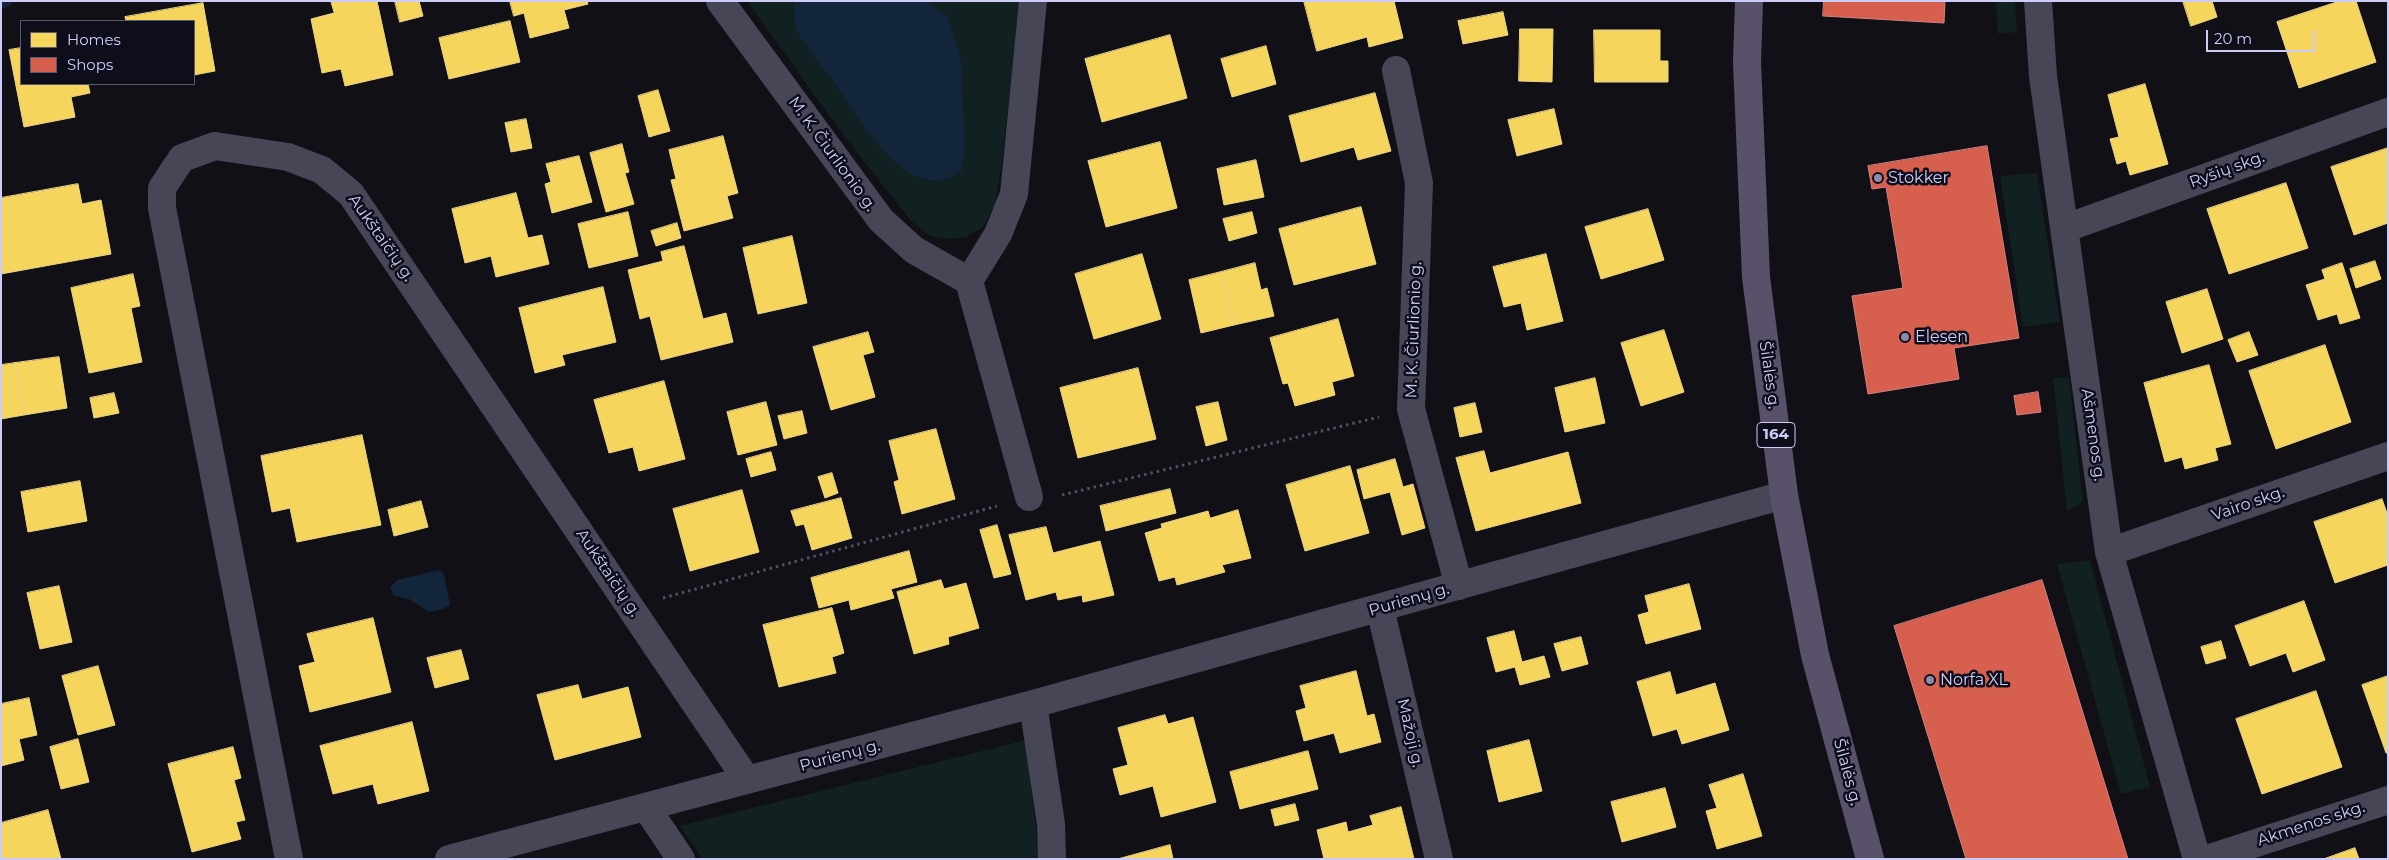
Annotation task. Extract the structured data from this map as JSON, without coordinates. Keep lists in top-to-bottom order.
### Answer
{
  "streets": {
    "main road": ["Šilalės g.", "164"],
    "street": [
      "M. K. Čiurlionio g.",
      "Ryšių skg.",
      "Aukštaičių g.",
      "Ašmenos g.",
      "Vairo skg.",
      "Purienų g.",
      "Mažoji g.",
      "Akmenos skg."
    ]
  },
  "crossings": [
    ["M. K. Čiurlionio g.", "Purienų g."],
    ["Ryšių skg.", "Ašmenos g."],
    ["Aukštaičių g.", "Purienų g."],
    ["Šilalės g.", "Purienų g."],
    ["Ašmenos g.", "Vairo skg."],
    ["Purienų g.", "Mažoji g."]
  ],
  "places": ["Stokker", "Elesen", "Norfa XL"],
  "legend": ["Homes", "Shops"],
  "scale_bar": "20 m"
}
